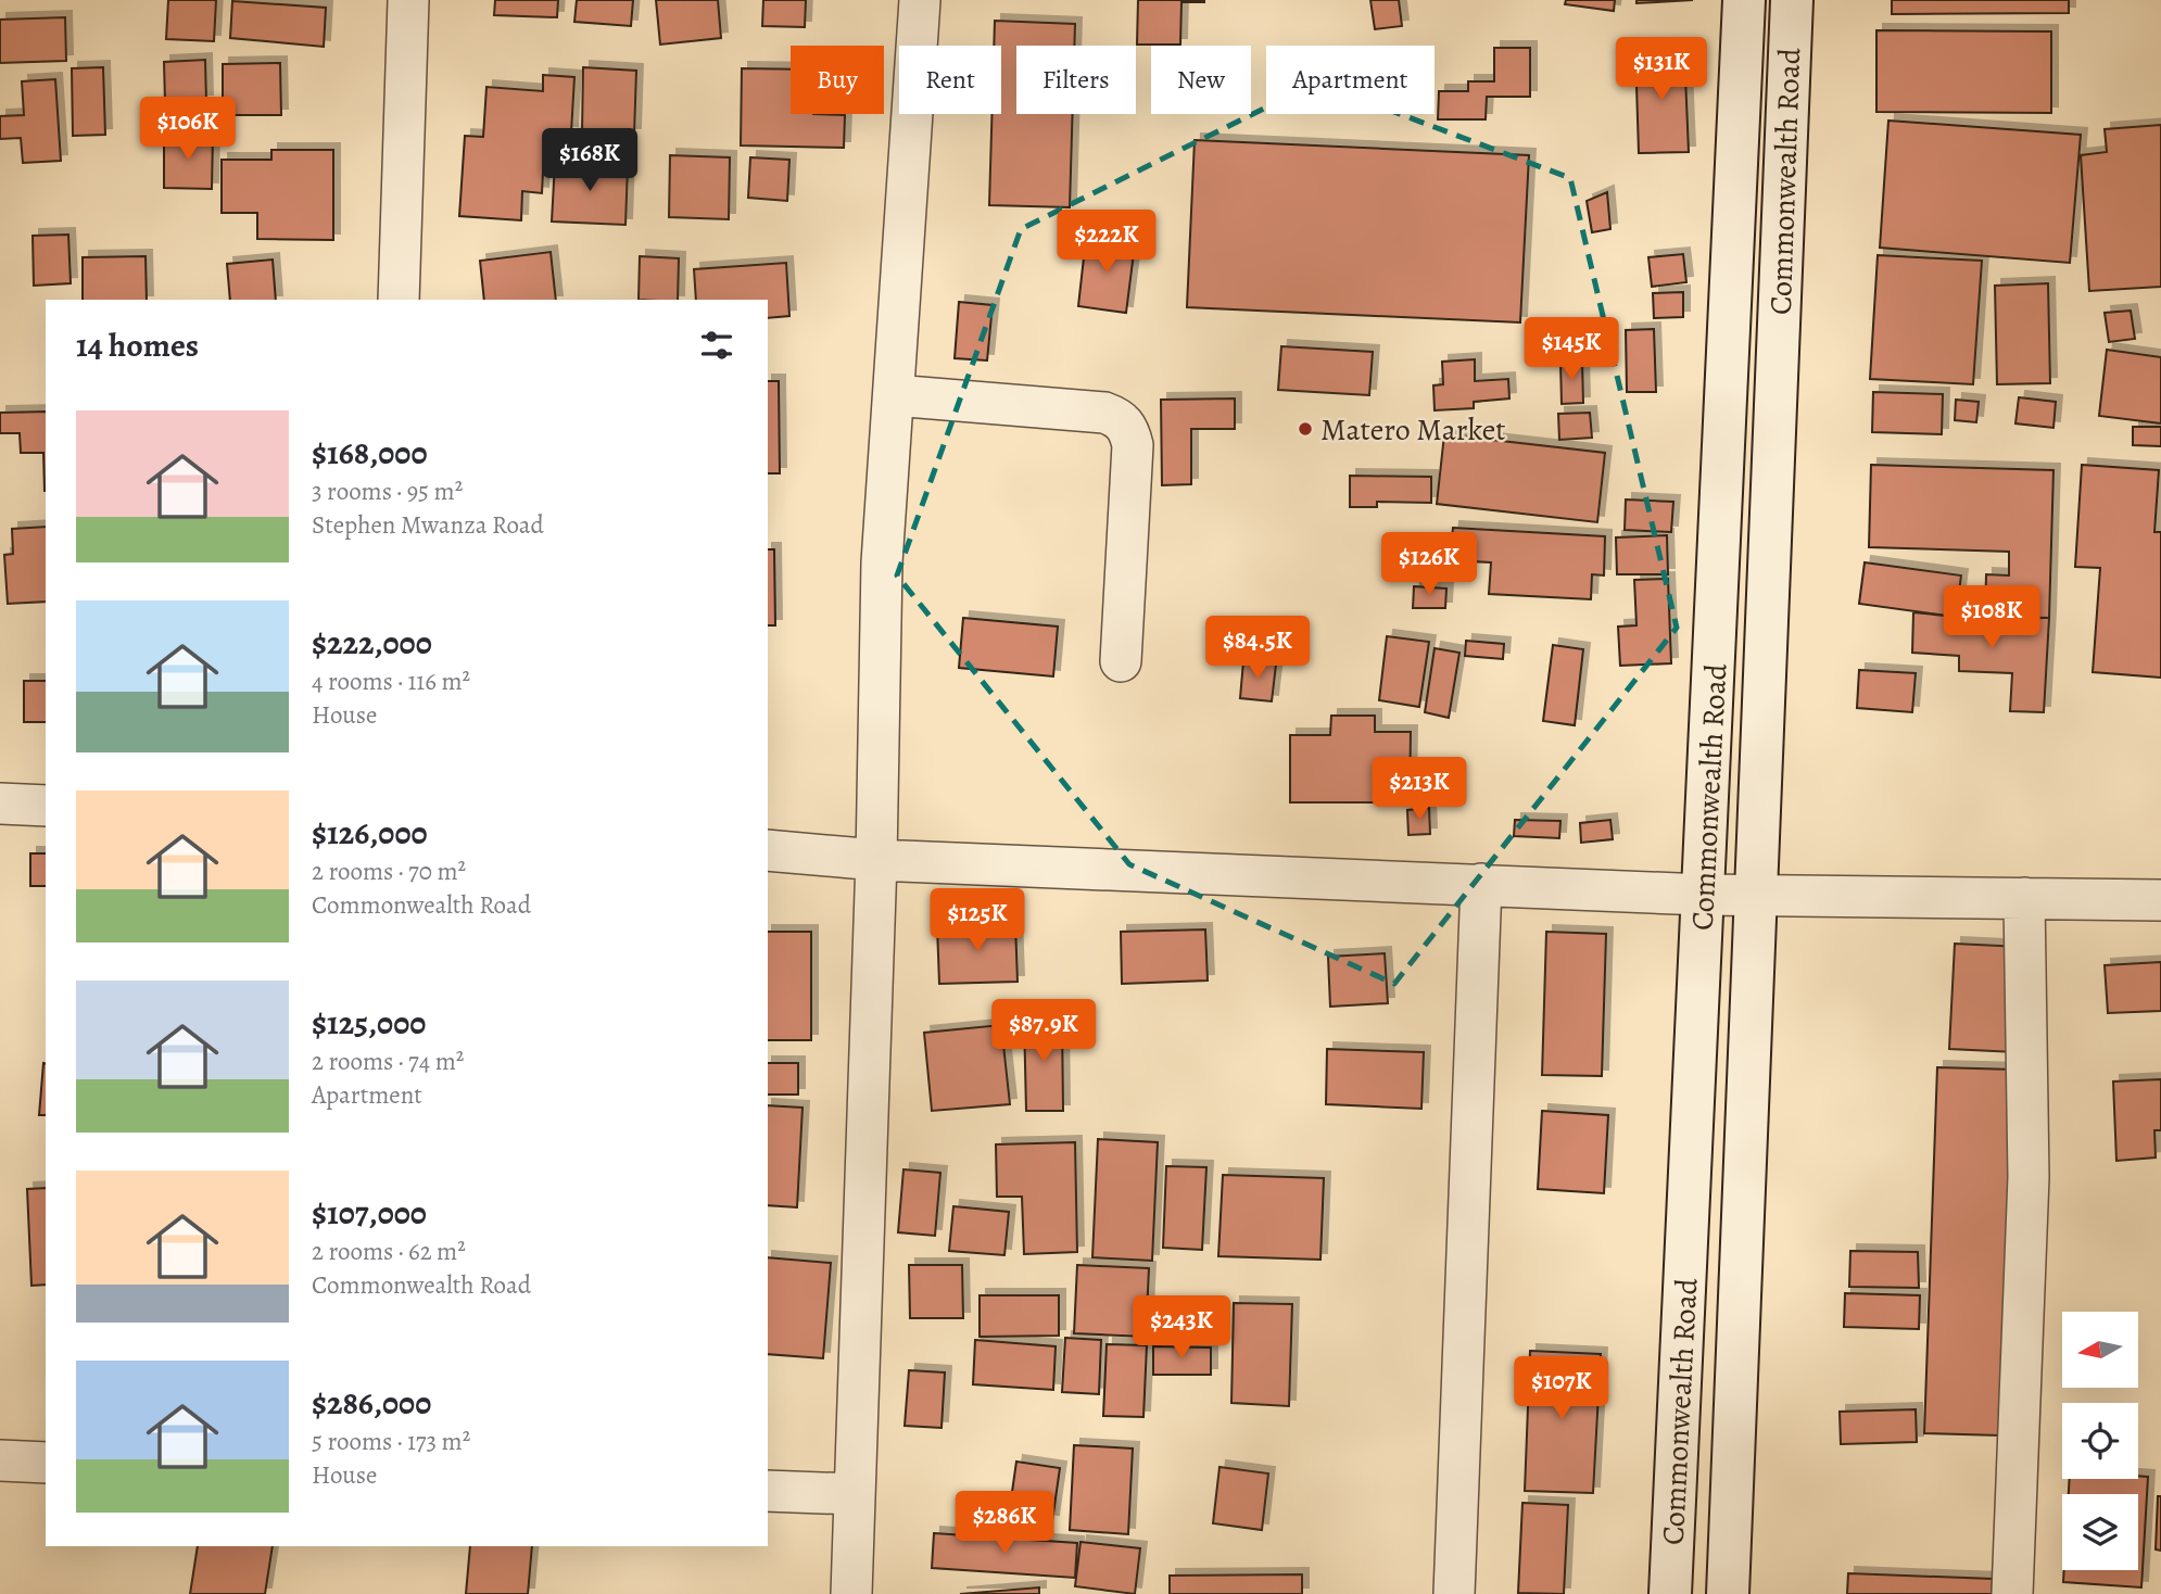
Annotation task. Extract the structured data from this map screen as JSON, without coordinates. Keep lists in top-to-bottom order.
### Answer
{
  "streets": {
    "main road": ["Commonwealth Road"]
  },
  "places": ["Matero Market"],
  "north": "left",
  "page": {
    "price": [
      "$131K",
      "$106K",
      "$168K",
      "$222K",
      "$145K",
      "$126K",
      "$108K",
      "$84.5K",
      "$213K",
      "$125K",
      "$87.9K",
      "$243K",
      "$107K",
      "$286K"
    ],
    "chip": [
      "Buy",
      "Rent",
      "Filters",
      "New",
      "Apartment"
    ],
    "heading": "14 homes",
    "list": [
      {
        "name": "$168,000",
        "note": "3 rooms · 95 m² · Stephen Mwanza Road"
      },
      {
        "name": "$222,000",
        "note": "4 rooms · 116 m² · House"
      },
      {
        "name": "$126,000",
        "note": "2 rooms · 70 m² · Commonwealth Road"
      },
      {
        "name": "$125,000",
        "note": "2 rooms · 74 m² · Apartment"
      },
      {
        "name": "$107,000",
        "note": "2 rooms · 62 m² · Commonwealth Road"
      },
      {
        "name": "$286,000",
        "note": "5 rooms · 173 m² · House"
      }
    ]
  }
}
